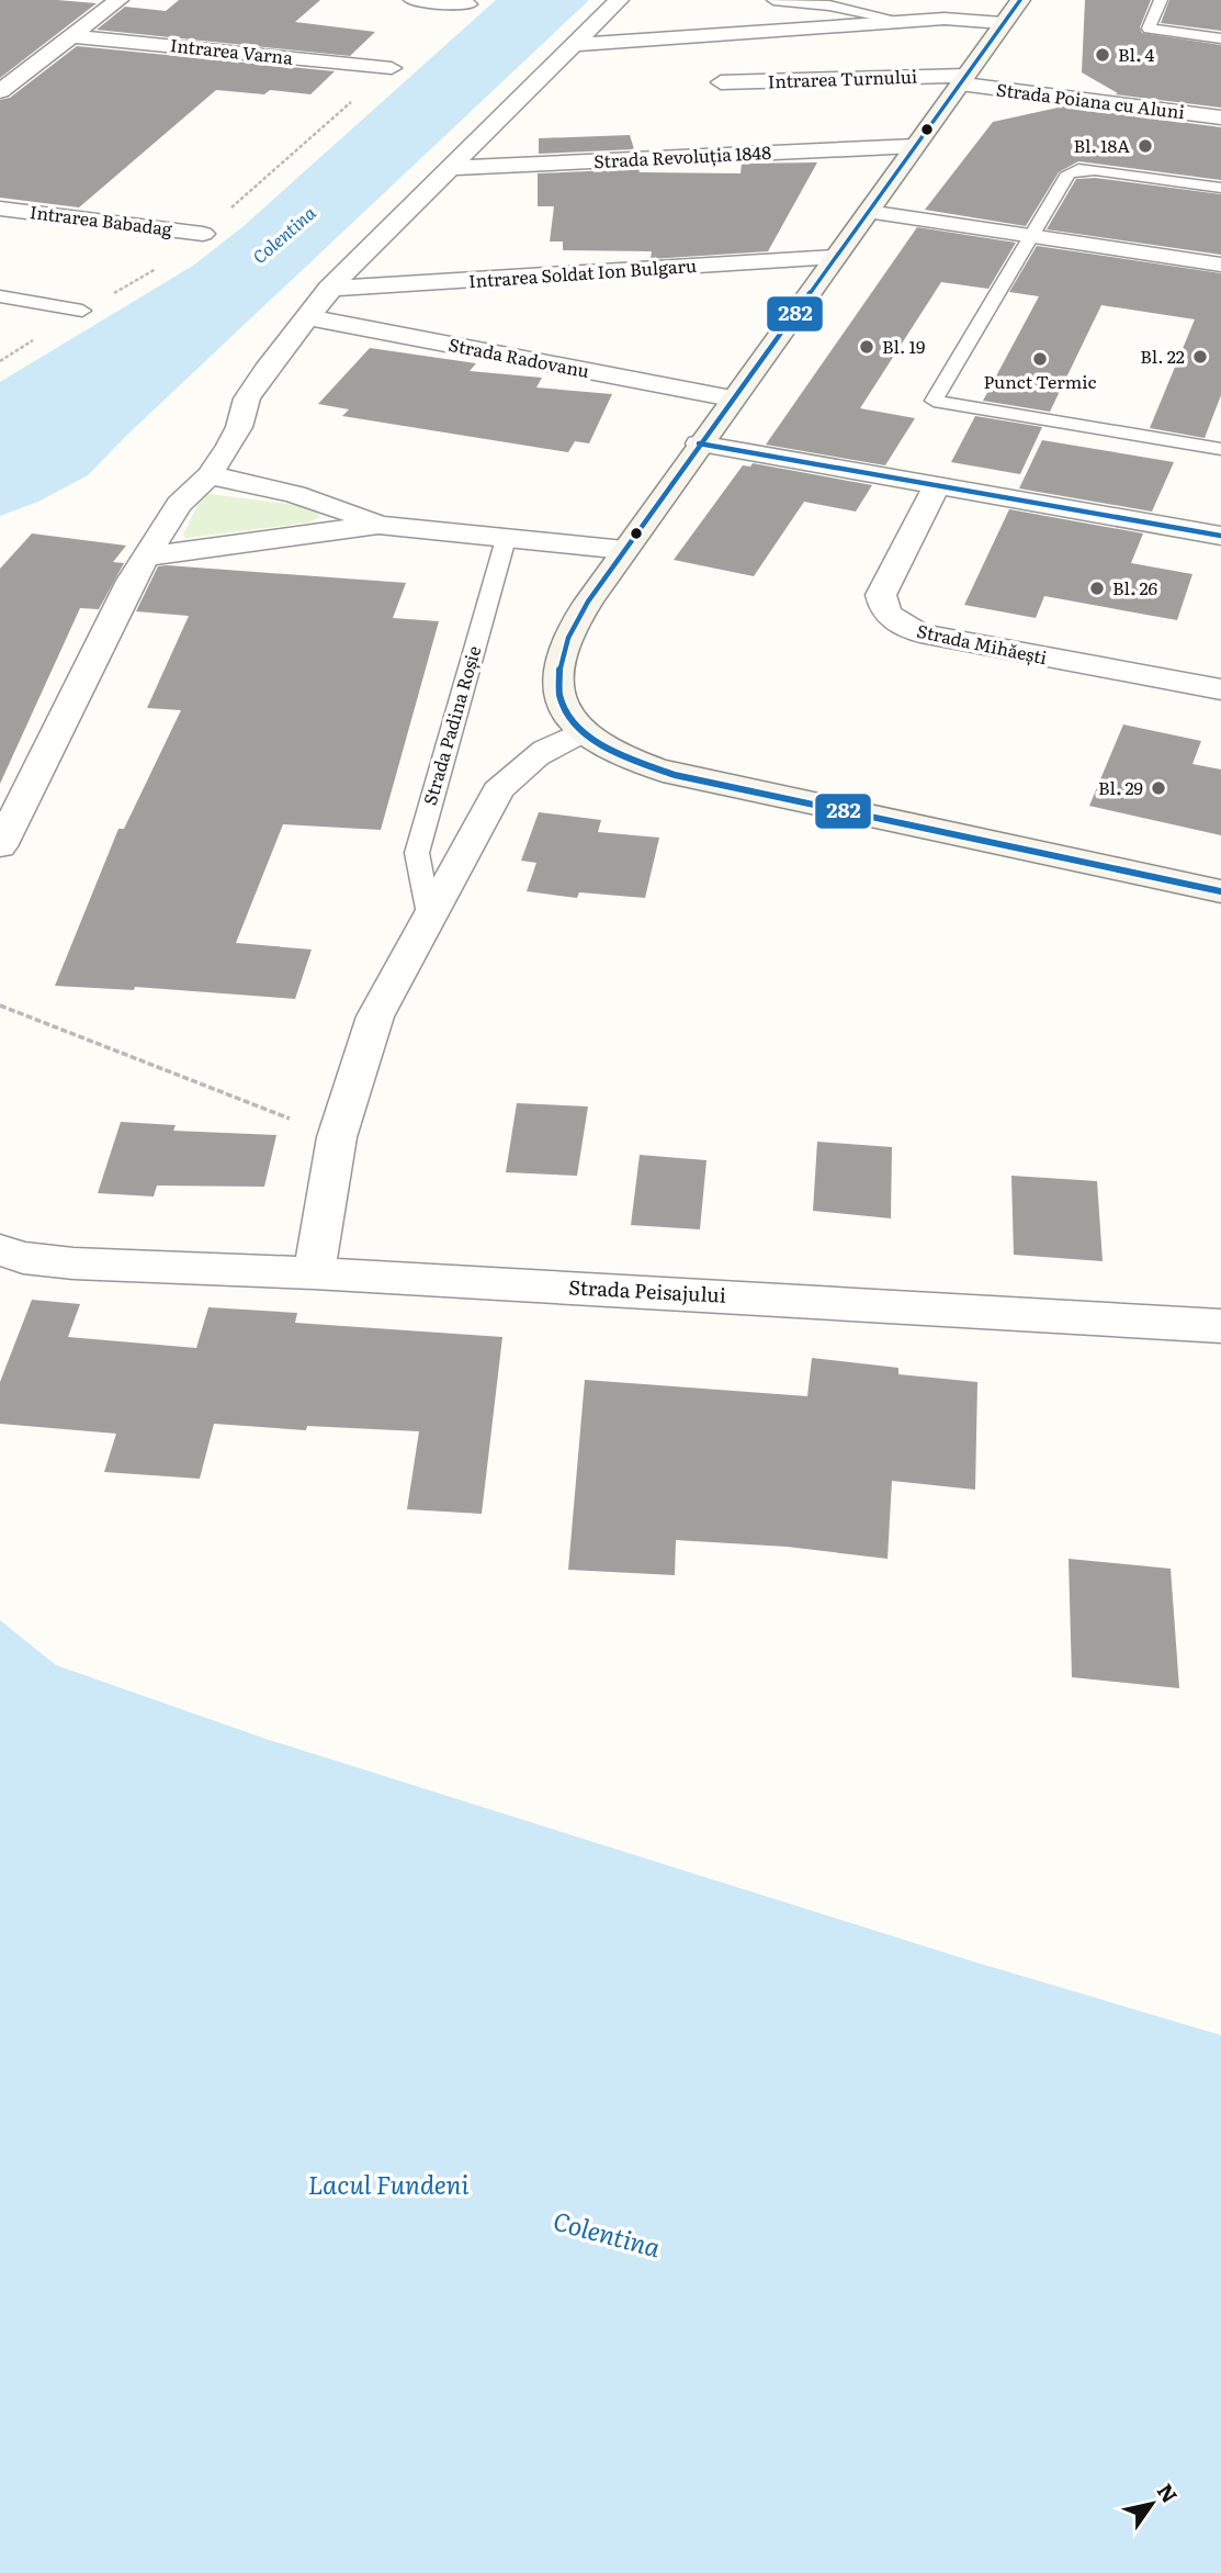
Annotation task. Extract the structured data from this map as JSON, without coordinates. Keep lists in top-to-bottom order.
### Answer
{
  "streets": {
    "street": [
      "Intrarea Varna",
      "Intrarea Turnului",
      "Strada Poiana cu Aluni",
      "Strada Revoluția 1848",
      "Intrarea Babadag",
      "Intrarea Soldat Ion Bulgaru",
      "Strada Radovanu",
      "Strada Mihăești",
      "Strada Peisajului"
    ],
    "lane": ["Strada Padina Roșie"]
  },
  "crossings": [
    ["Intrarea Turnului", "Strada Poiana cu Aluni"]
  ],
  "water": ["Colentina", "Lacul Fundeni"],
  "places": [
    "Bl. 4",
    "Bl. 18A",
    "Bl. 19",
    "Bl. 22",
    "Punct Termic",
    "Bl. 26",
    "Bl. 29"
  ],
  "lines": ["transit line 282"],
  "north": "top right"
}
